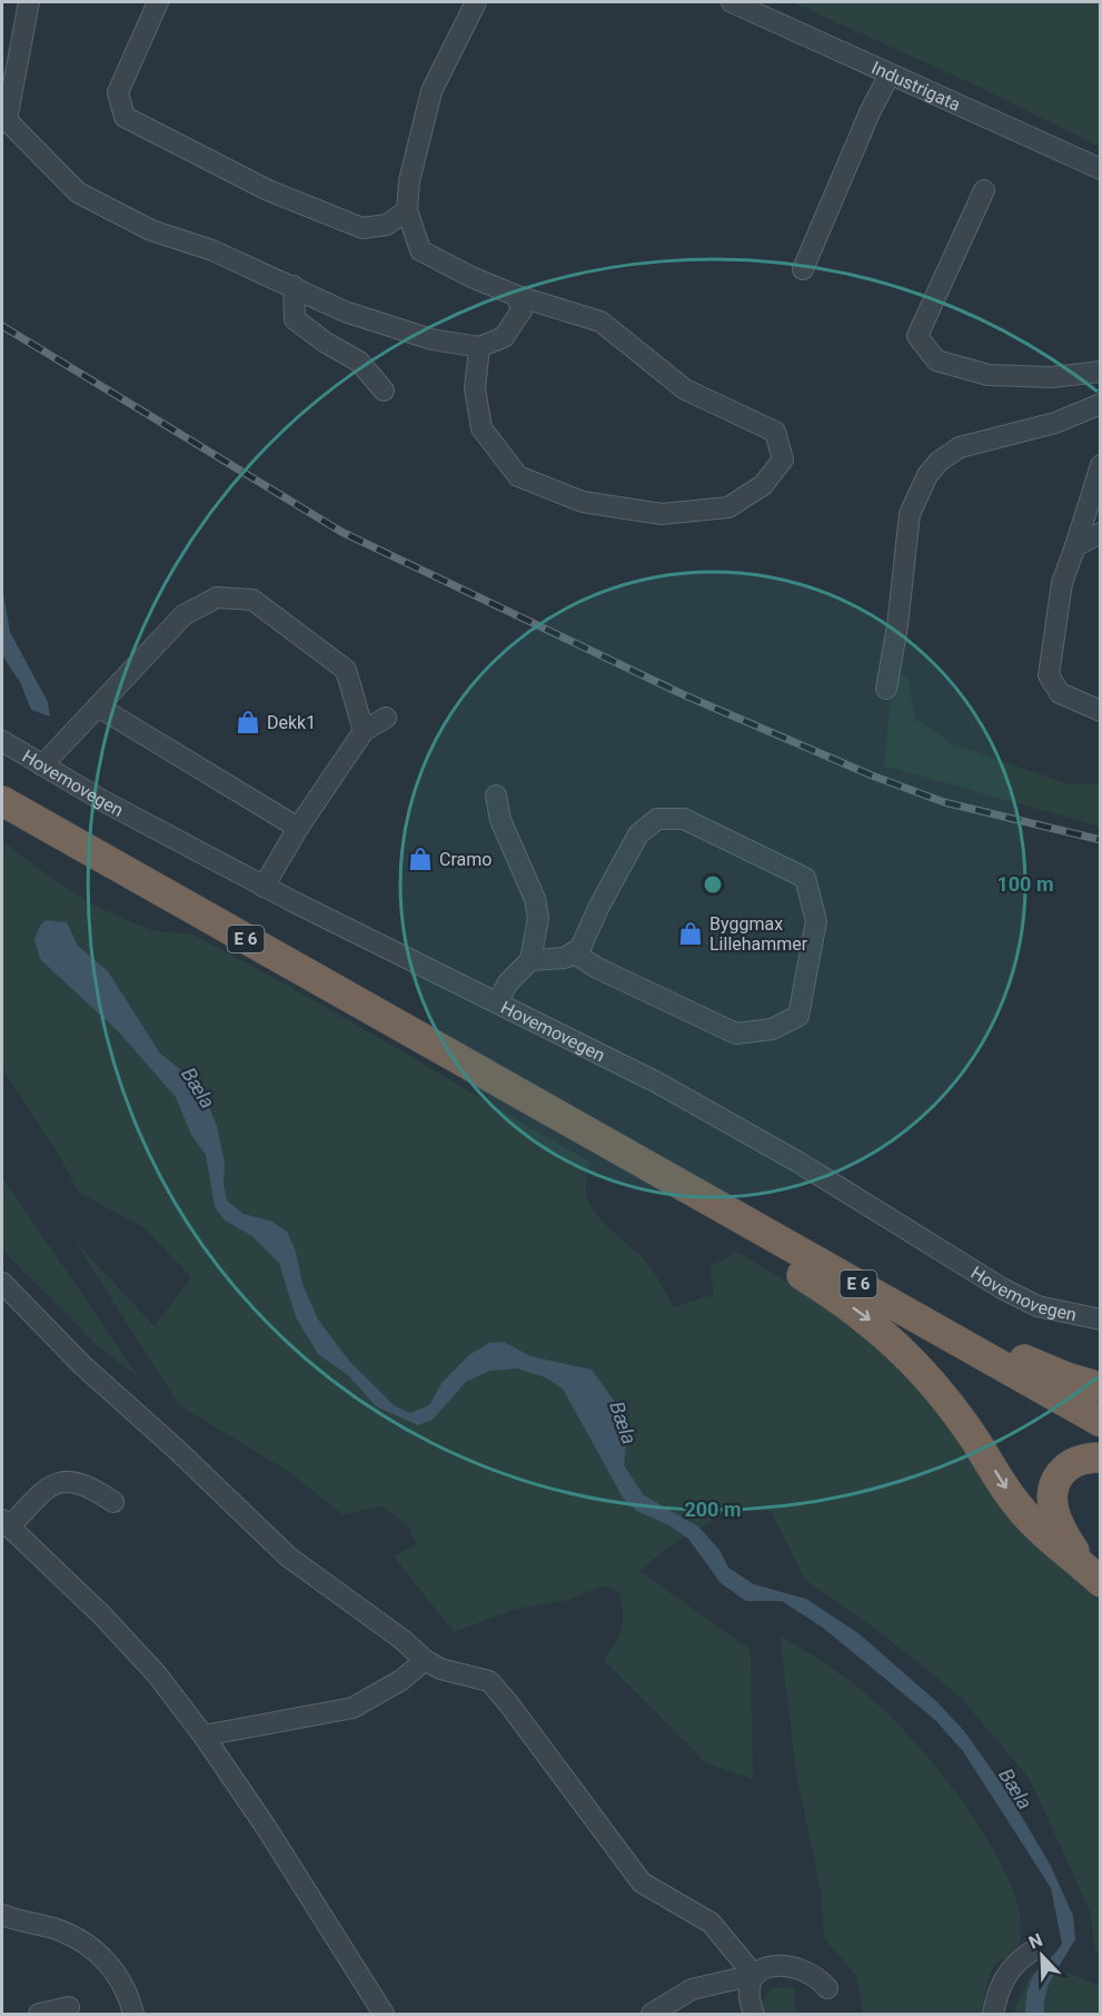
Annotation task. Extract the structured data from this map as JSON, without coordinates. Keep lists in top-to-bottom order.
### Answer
{
  "streets": {
    "highway": ["E 6"],
    "street": ["Industrigata", "Hovemovegen"]
  },
  "water": ["Bæla"],
  "places": {
    "shop": ["Dekk1", "Cramo", "Byggmax Lillehammer"]
  },
  "north": "top left",
  "rings": ["100 m", "200 m"]
}
